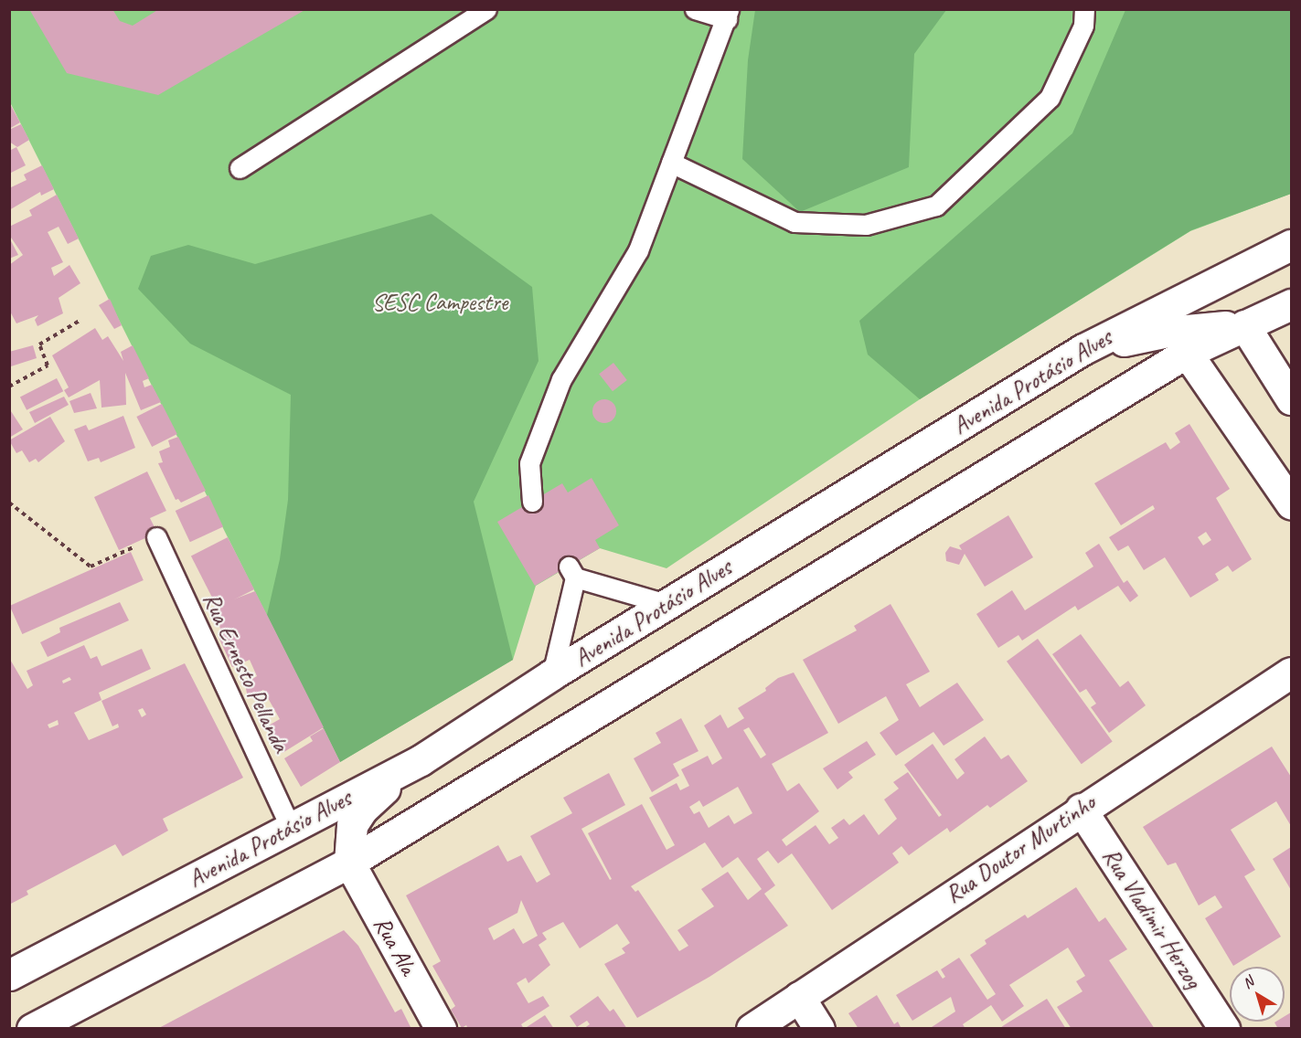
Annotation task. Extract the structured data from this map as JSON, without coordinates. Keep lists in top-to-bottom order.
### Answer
{
  "streets": {
    "main road": [
      "Avenida Protásio Alves",
      "Rua Doutor Murtinho",
      "Rua Vladimir Herzog",
      "Rua Ala"
    ],
    "lane": ["Rua Ernesto Pellanda"]
  },
  "crossings": [
    ["Avenida Protásio Alves", "Rua Ernesto Pellanda"],
    ["Rua Doutor Murtinho", "Rua Vladimir Herzog"]
  ],
  "parks": ["SESC Campestre"],
  "north": "top left"
}
